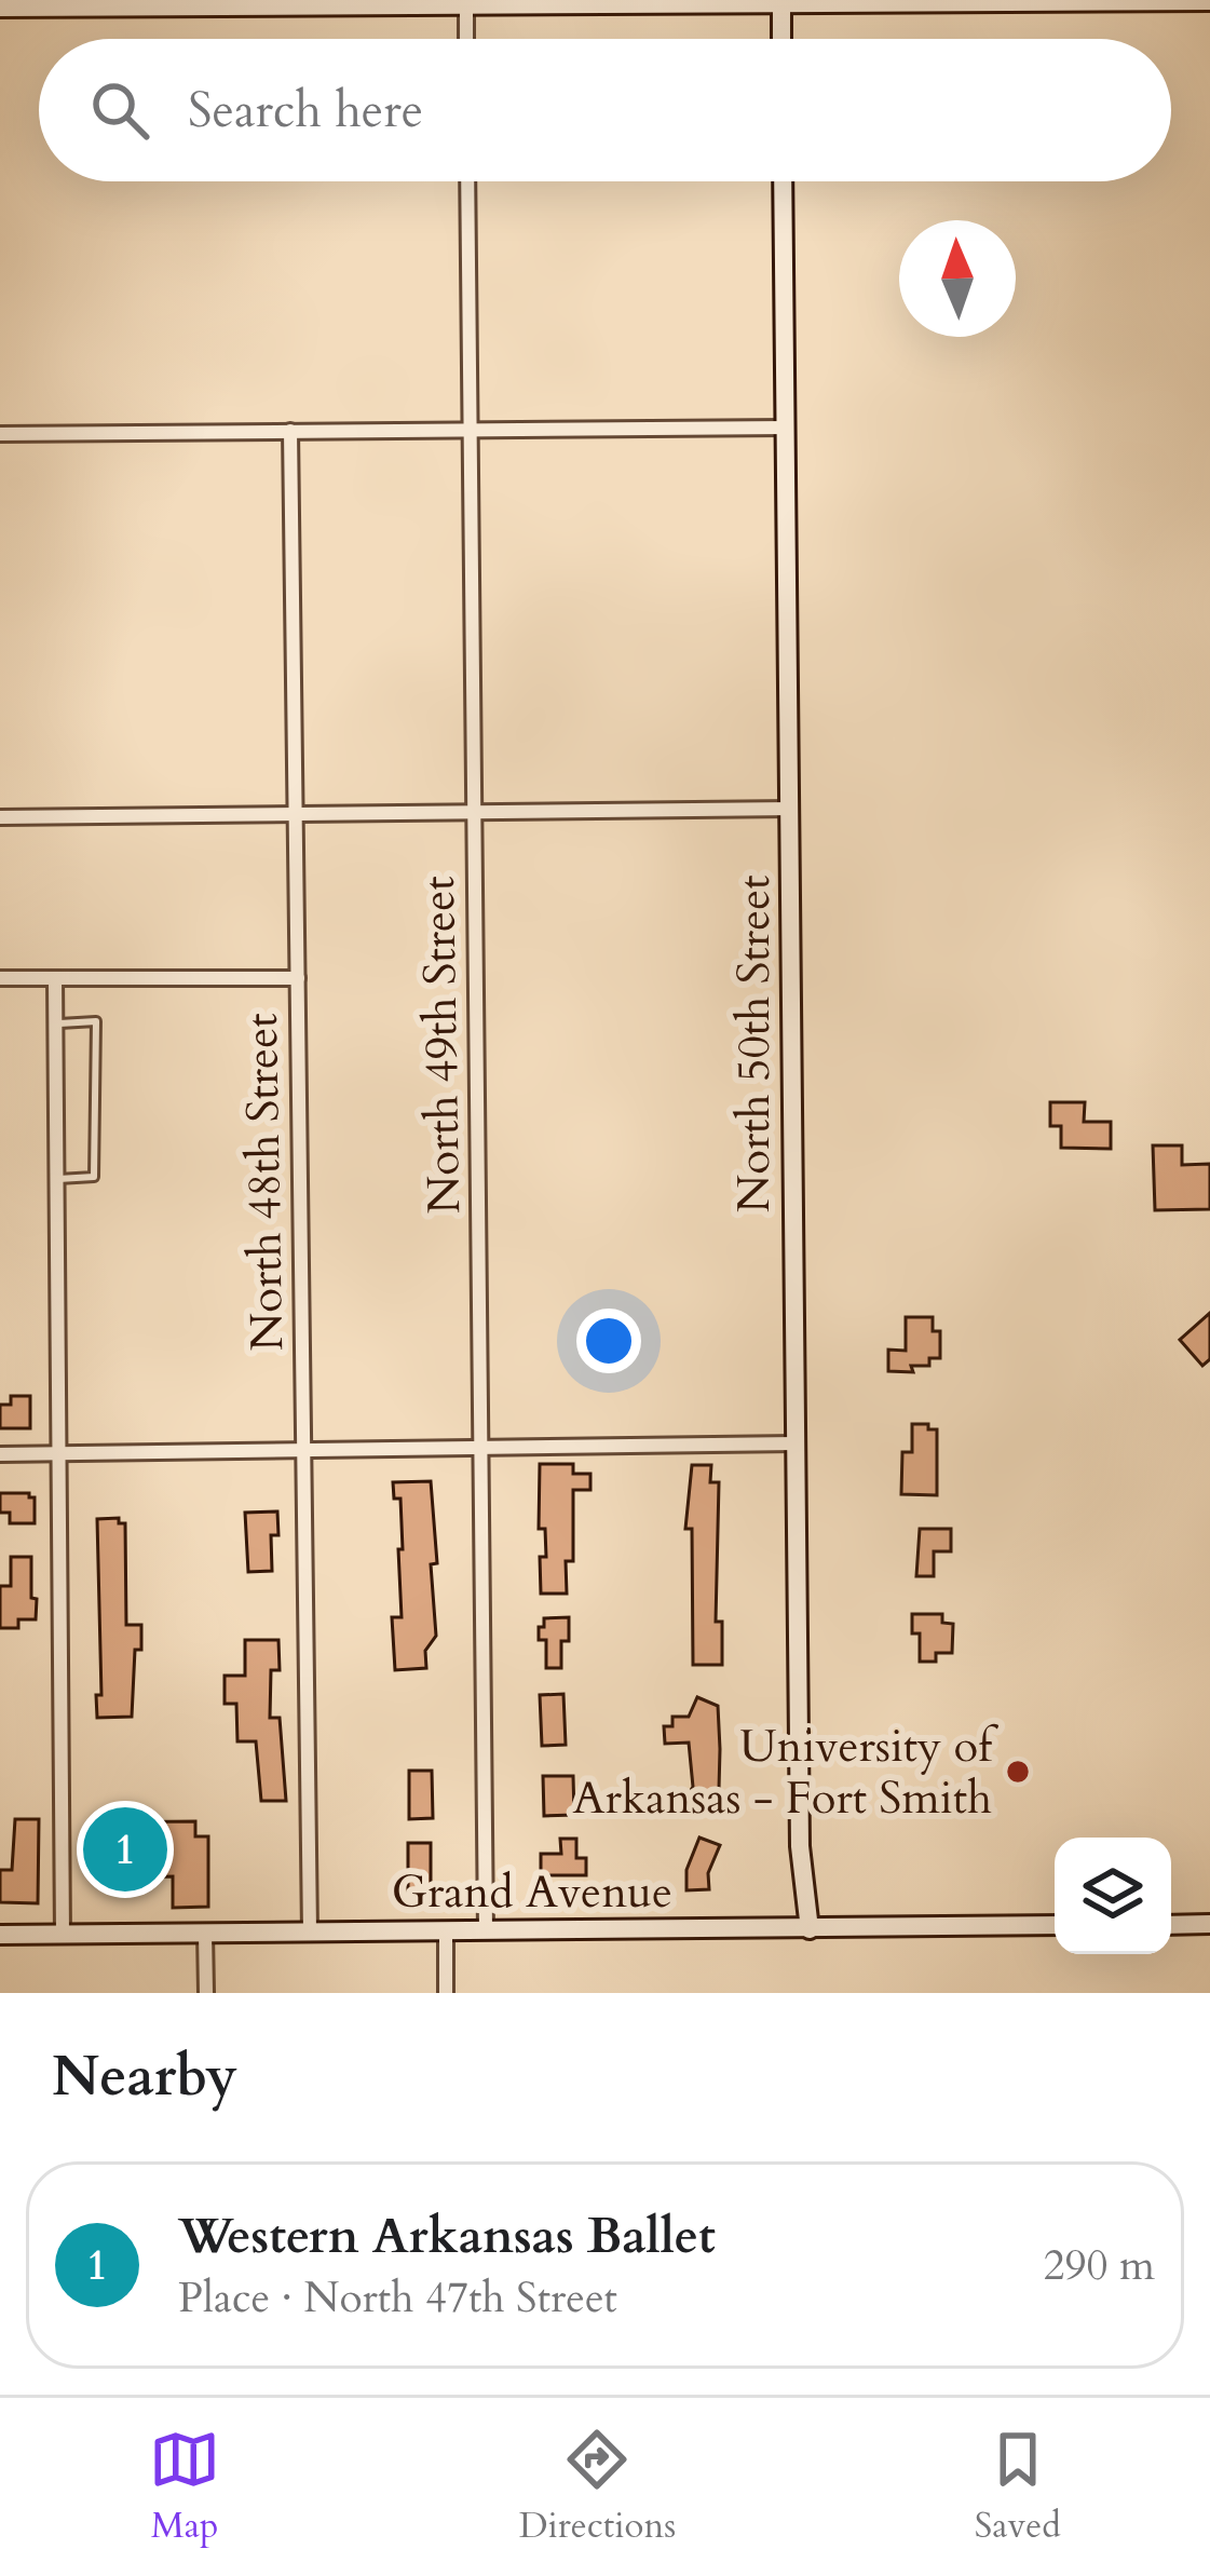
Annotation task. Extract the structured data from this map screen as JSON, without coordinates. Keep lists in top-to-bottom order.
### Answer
{
  "streets": {
    "street": [
      "North 50th Street",
      "North 49th Street",
      "North 48th Street",
      "Grand Avenue"
    ]
  },
  "crossings": [
    ["North 50th Street", "Grand Avenue"],
    ["North 49th Street", "Grand Avenue"],
    ["North 48th Street", "Grand Avenue"]
  ],
  "places": ["University of Arkansas - Fort Smith"],
  "north": "top",
  "page": {
    "search": "Search here",
    "pins": "1",
    "heading": "Nearby",
    "list": [
      {
        "mark": "1",
        "name": "Western Arkansas Ballet",
        "note": "Place · North 47th Street",
        "value": "290 m"
      }
    ],
    "nav": ["Map", "Directions", "Saved"]
  }
}
